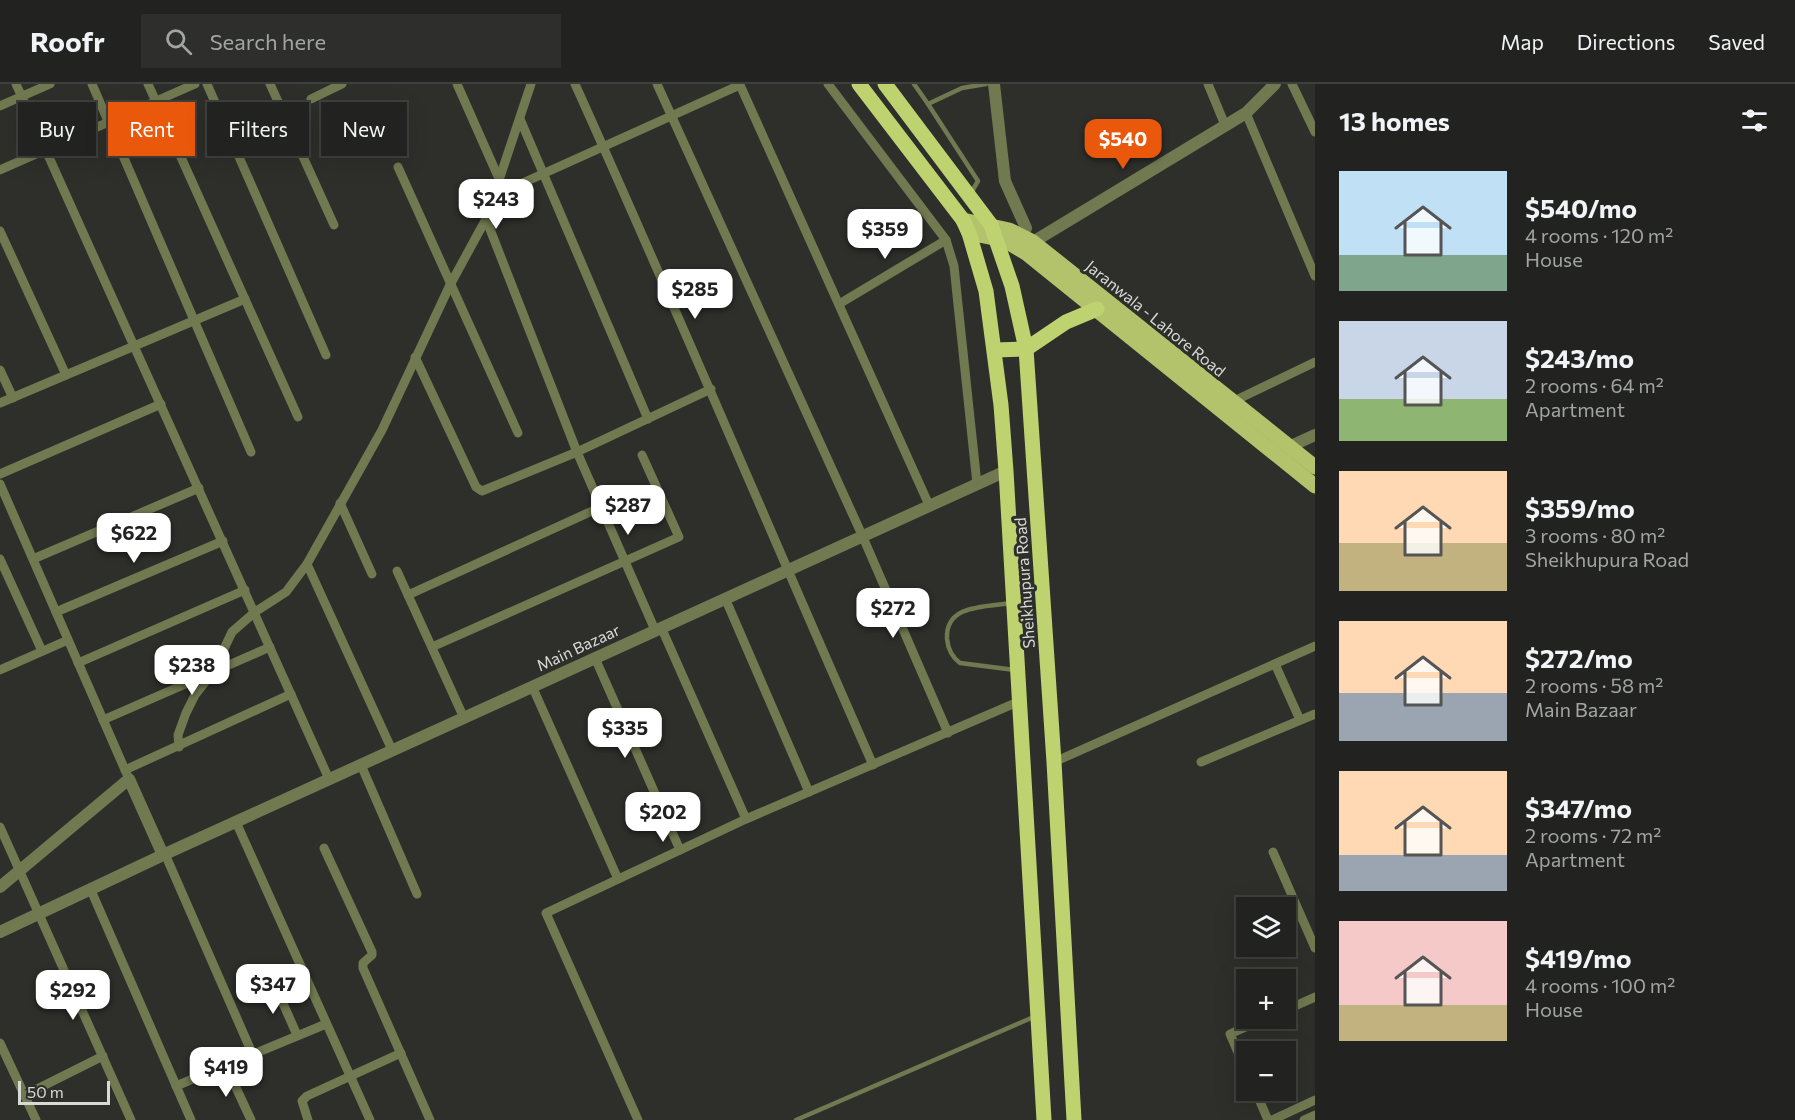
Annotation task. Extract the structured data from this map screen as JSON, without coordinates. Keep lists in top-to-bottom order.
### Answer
{
  "streets": {
    "highway": ["Sheikhupura Road"],
    "main road": ["Jaranwala - Lahore Road"],
    "street": ["Main Bazaar"]
  },
  "crossings": [
    ["Jaranwala - Lahore Road", "Sheikhupura Road"],
    ["Sheikhupura Road", "Main Bazaar"]
  ],
  "scale_bar": "50 m",
  "page": {
    "header": "Roofr",
    "search": "Search here",
    "nav": ["Map", "Directions", "Saved"],
    "heading": "13 homes",
    "chip": [
      "Buy",
      "Rent",
      "Filters",
      "New"
    ],
    "price": [
      "$540",
      "$243",
      "$359",
      "$285",
      "$287",
      "$622",
      "$272",
      "$238",
      "$335",
      "$202",
      "$347",
      "$292",
      "$419"
    ],
    "list": [
      {
        "name": "$540/mo",
        "note": "4 rooms · 120 m² · House"
      },
      {
        "name": "$243/mo",
        "note": "2 rooms · 64 m² · Apartment"
      },
      {
        "name": "$359/mo",
        "note": "3 rooms · 80 m² · Sheikhupura Road"
      },
      {
        "name": "$272/mo",
        "note": "2 rooms · 58 m² · Main Bazaar"
      },
      {
        "name": "$347/mo",
        "note": "2 rooms · 72 m² · Apartment"
      },
      {
        "name": "$419/mo",
        "note": "4 rooms · 100 m² · House"
      }
    ],
    "map_buttons": ["+", "−"],
    "scale": "50 m"
  }
}
